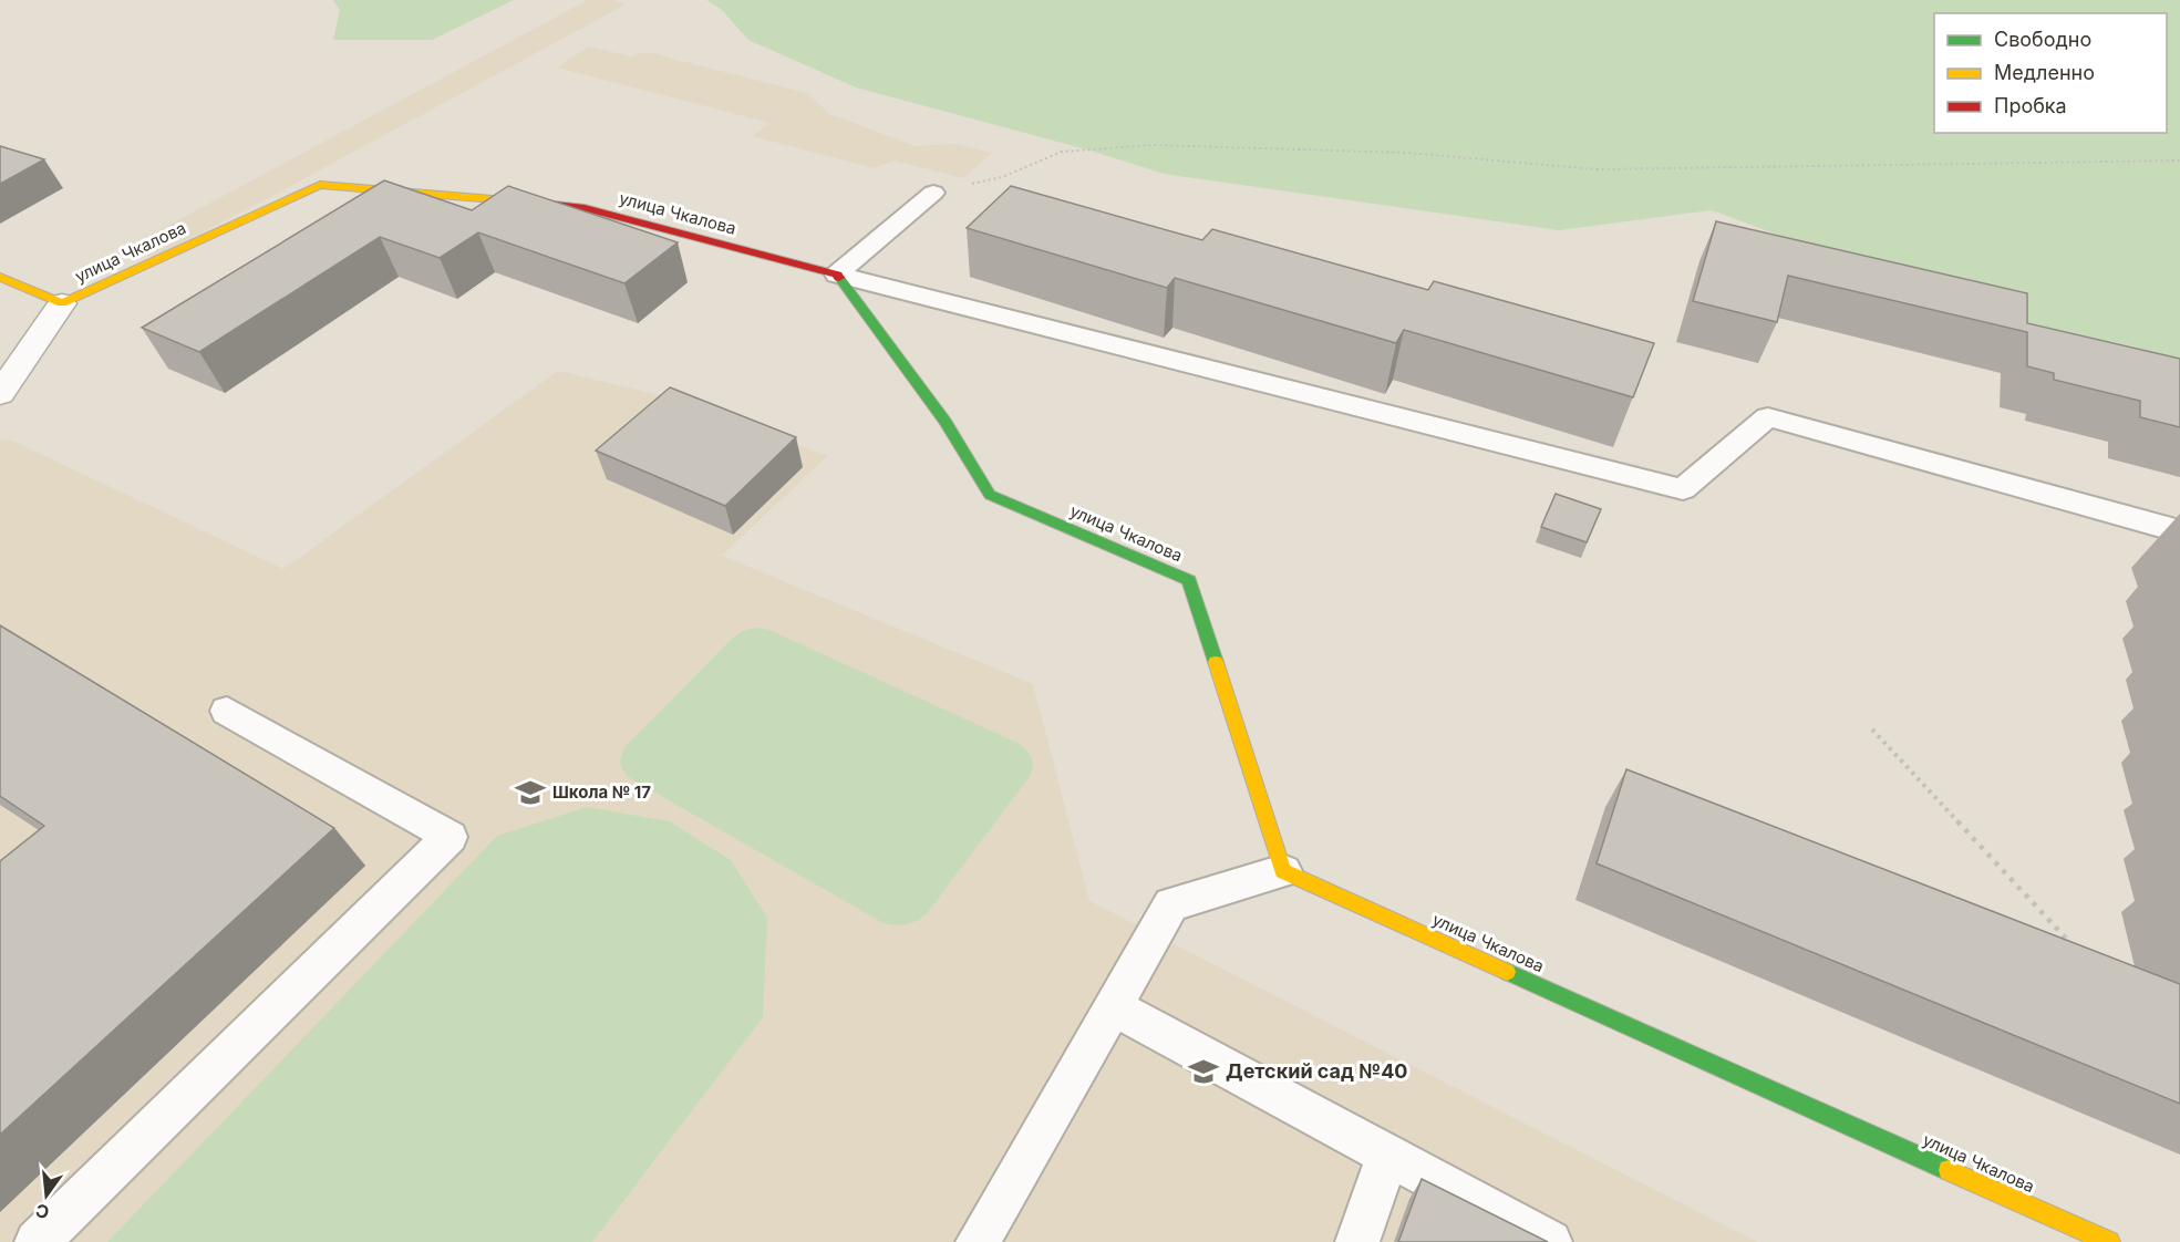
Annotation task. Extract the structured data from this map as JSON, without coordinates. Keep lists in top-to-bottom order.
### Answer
{
  "streets": {
    "street": ["улица Чкалова"]
  },
  "places": {
    "school or university": ["Школа № 17", "Детский сад №40"]
  },
  "legend": ["Свободно", "Медленно", "Пробка"],
  "north": "bottom"
}
